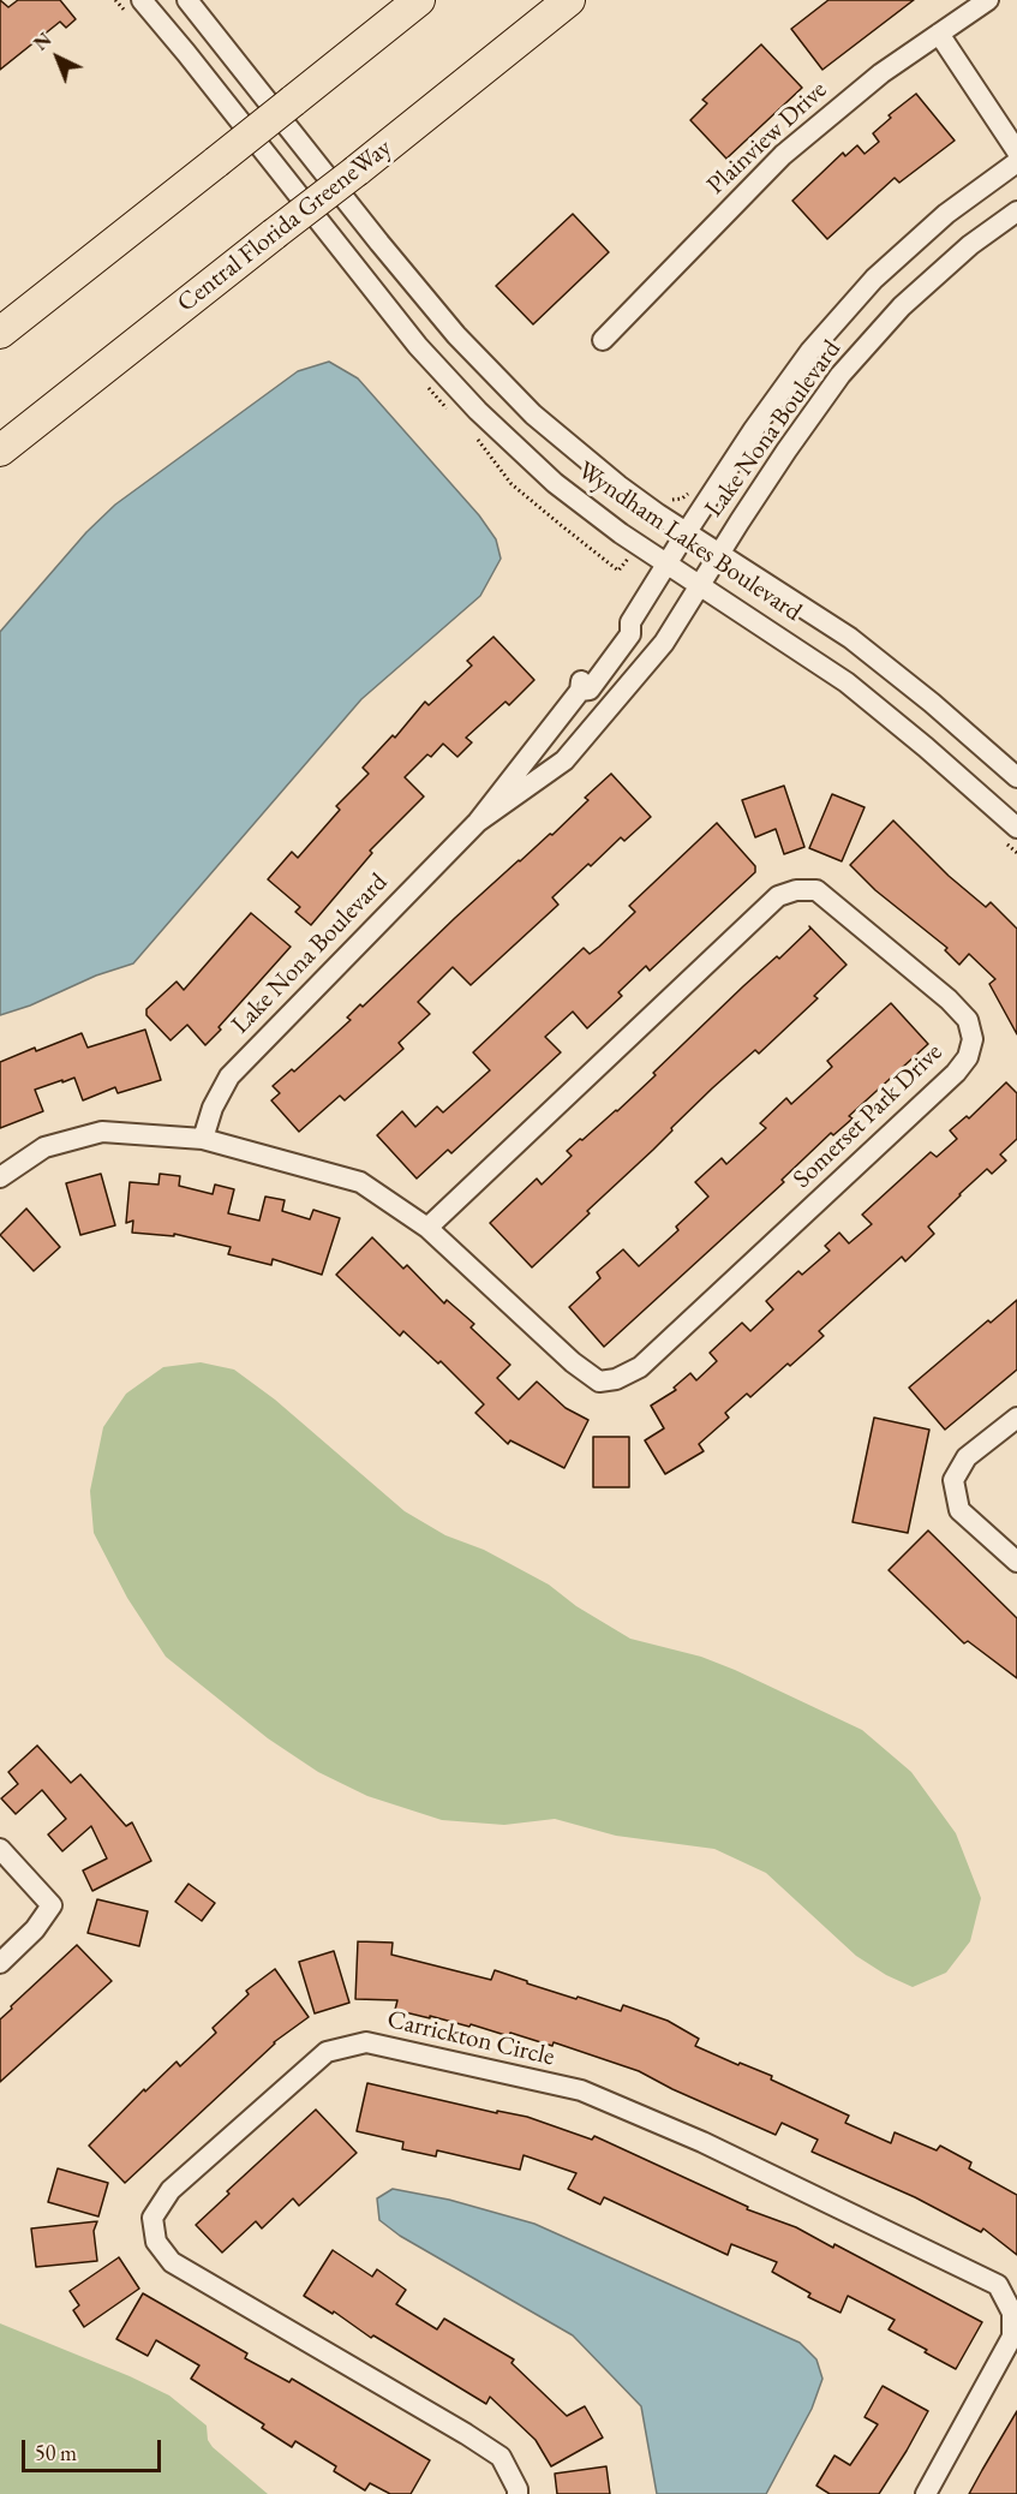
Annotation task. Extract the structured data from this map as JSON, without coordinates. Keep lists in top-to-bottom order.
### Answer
{
  "streets": {
    "highway": ["Central Florida GreeneWay"],
    "street": [
      "Plainview Drive",
      "Lake Nona Boulevard",
      "Wyndham Lakes Boulevard",
      "Somerset Park Drive",
      "Carrickton Circle"
    ]
  },
  "crossings": [
    ["Lake Nona Boulevard", "Wyndham Lakes Boulevard"],
    ["Lake Nona Boulevard", "Somerset Park Drive"]
  ],
  "scale_bar": "50 m",
  "north": "top left"
}
